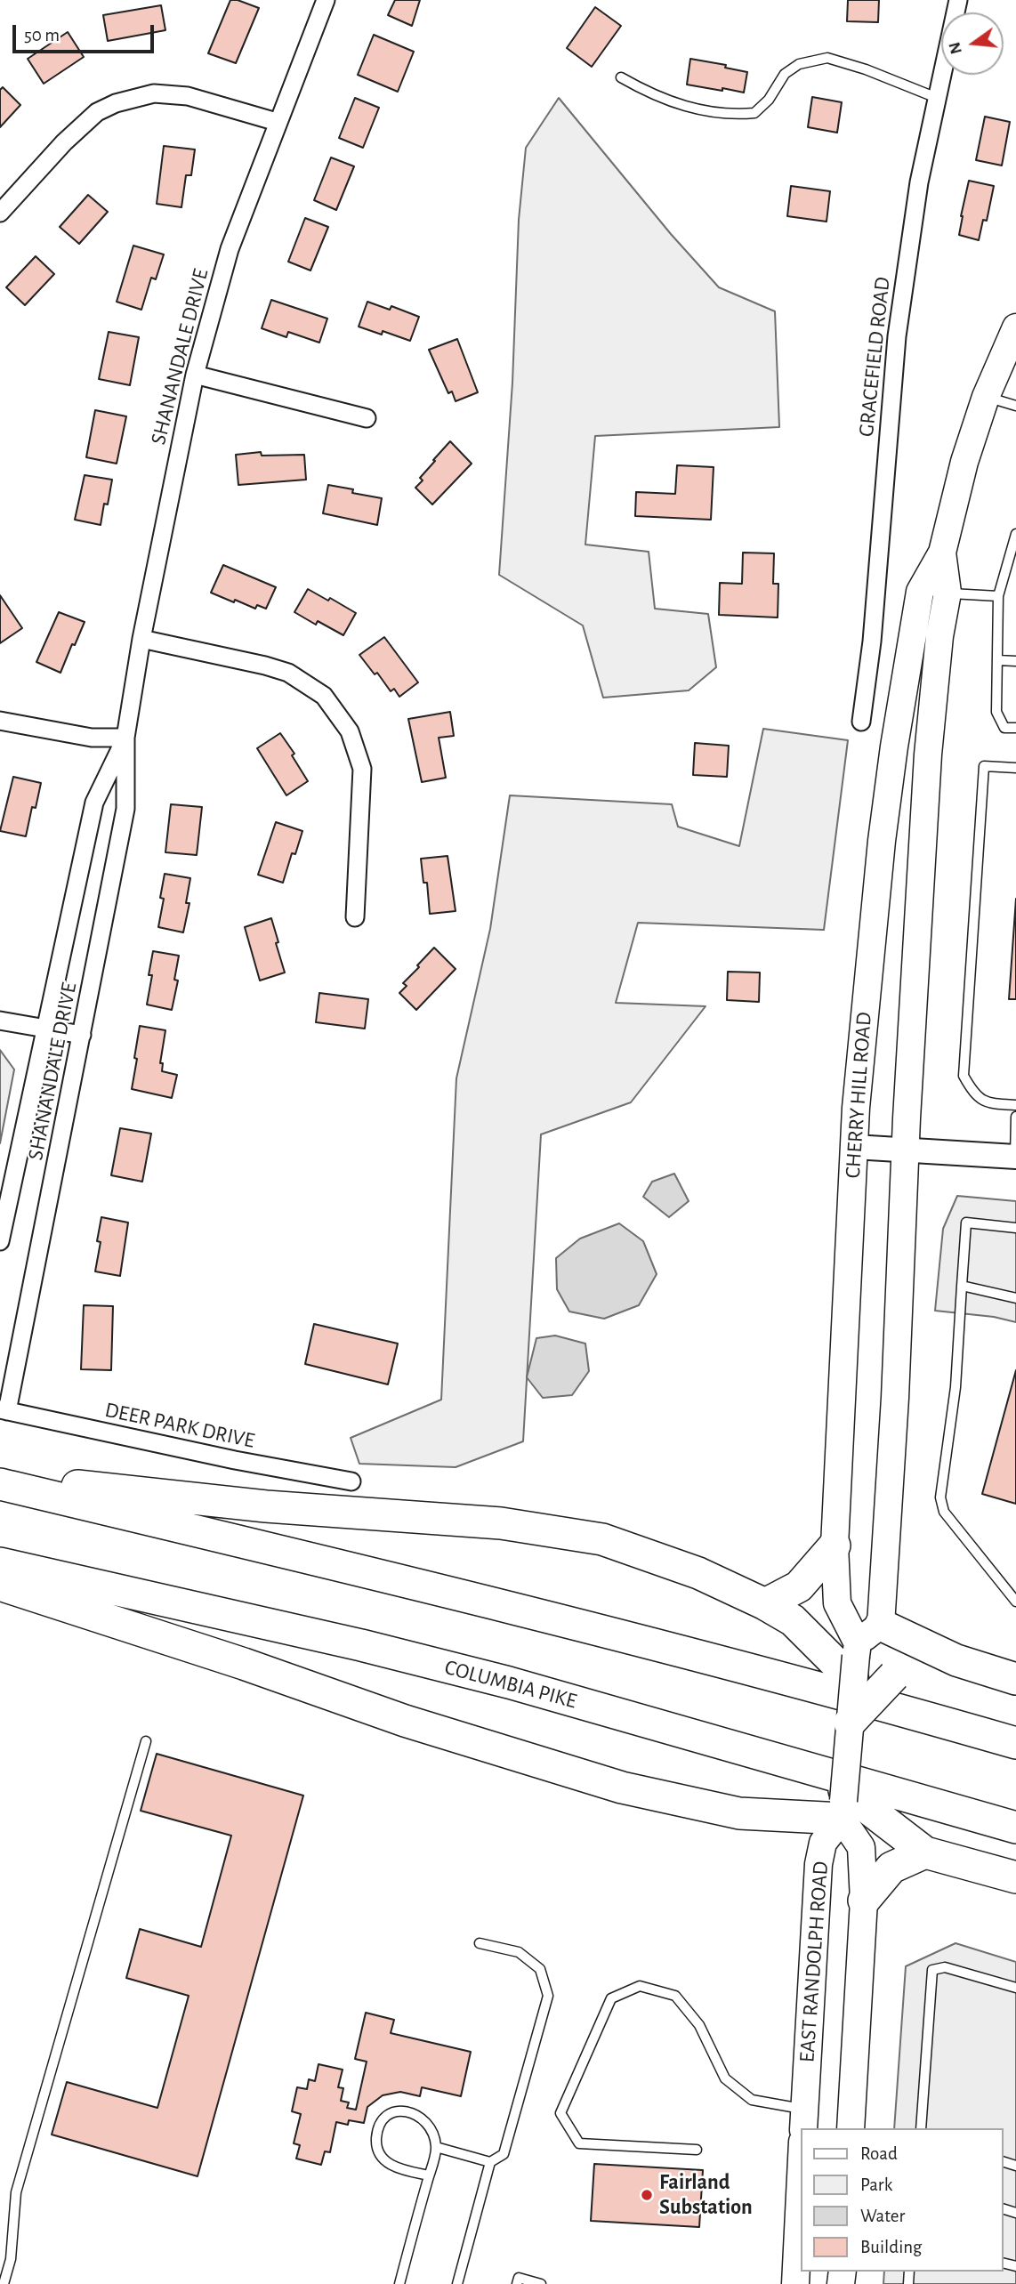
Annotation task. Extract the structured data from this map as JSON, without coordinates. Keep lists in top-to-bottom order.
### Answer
{
  "streets": {
    "highway": ["COLUMBIA PIKE"],
    "main road": ["CHERRY HILL ROAD", "EAST RANDOLPH ROAD"],
    "street": ["SHANANDALE DRIVE", "GRACEFIELD ROAD", "DEER PARK DRIVE"]
  },
  "crossings": [
    ["SHANANDALE DRIVE", "DEER PARK DRIVE"],
    ["CHERRY HILL ROAD", "EAST RANDOLPH ROAD"]
  ],
  "places": ["Fairland Substation"],
  "legend": [
    "Road",
    "Park",
    "Water",
    "Building"
  ],
  "scale_bar": "50 m",
  "north": "left"
}
